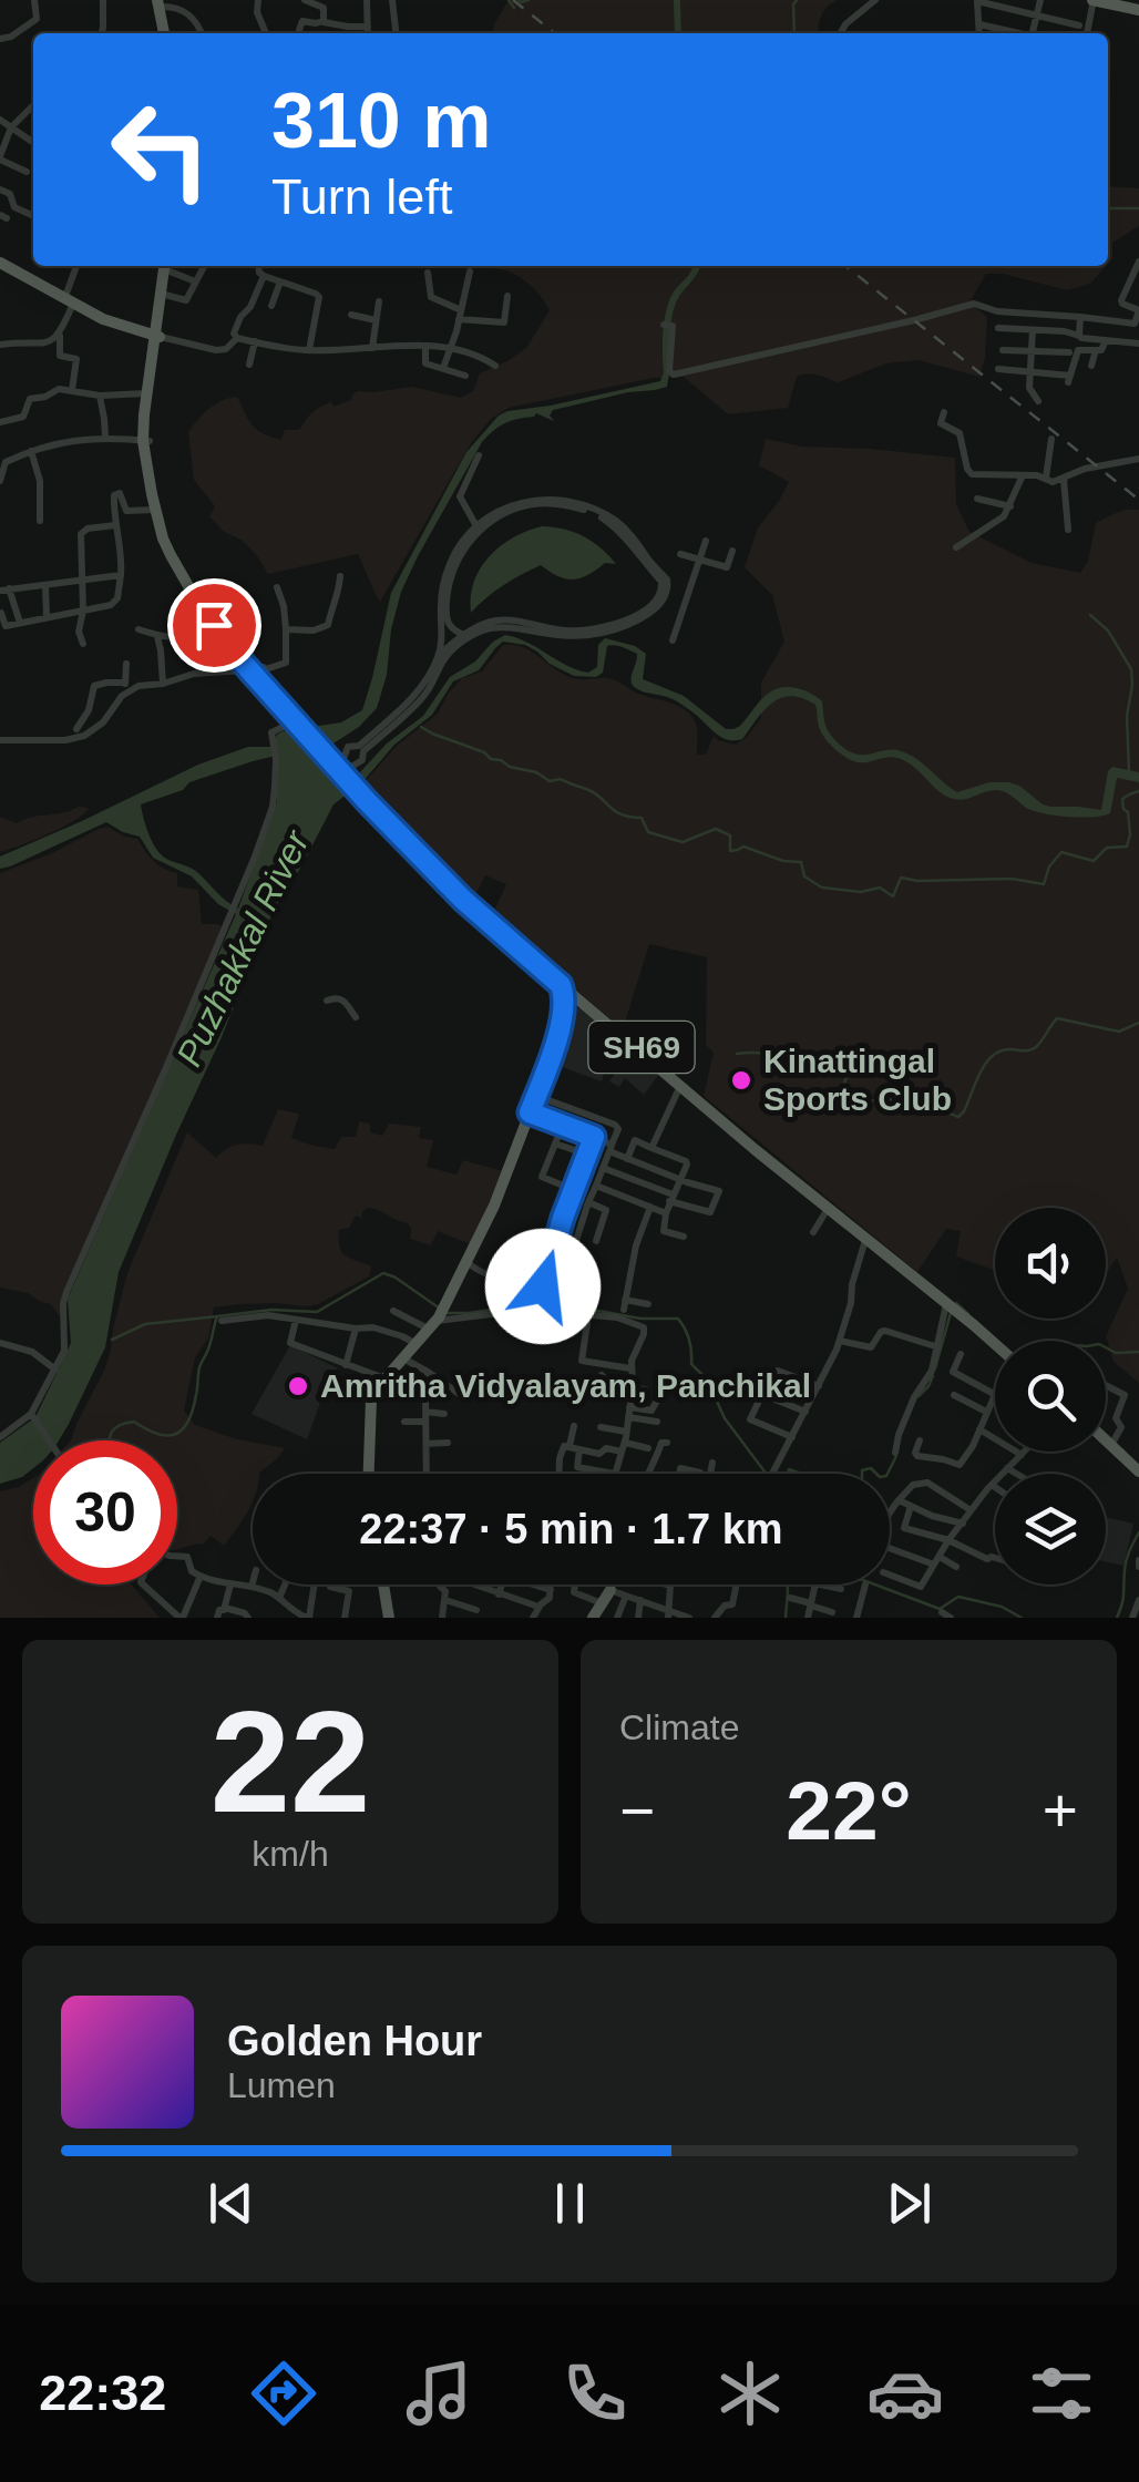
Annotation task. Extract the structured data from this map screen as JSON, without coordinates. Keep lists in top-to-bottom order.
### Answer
{
  "streets": {
    "main road": ["SH69"]
  },
  "water": ["Puzhakkal River"],
  "places": ["Kinattingal Sports Club", "Amritha Vidyalayam, Panchikal"],
  "page": {
    "turn": ["310 m", "Turn left"],
    "limit": "30",
    "trip": "22:37 · 5 min · 1.7 km",
    "tile": [
      ["22", "km/h"],
      "Climate"
    ],
    "heat": ["−", "22°", "+"],
    "song": ["Golden Hour", "Lumen"],
    "tabs": "22:32"
  }
}
